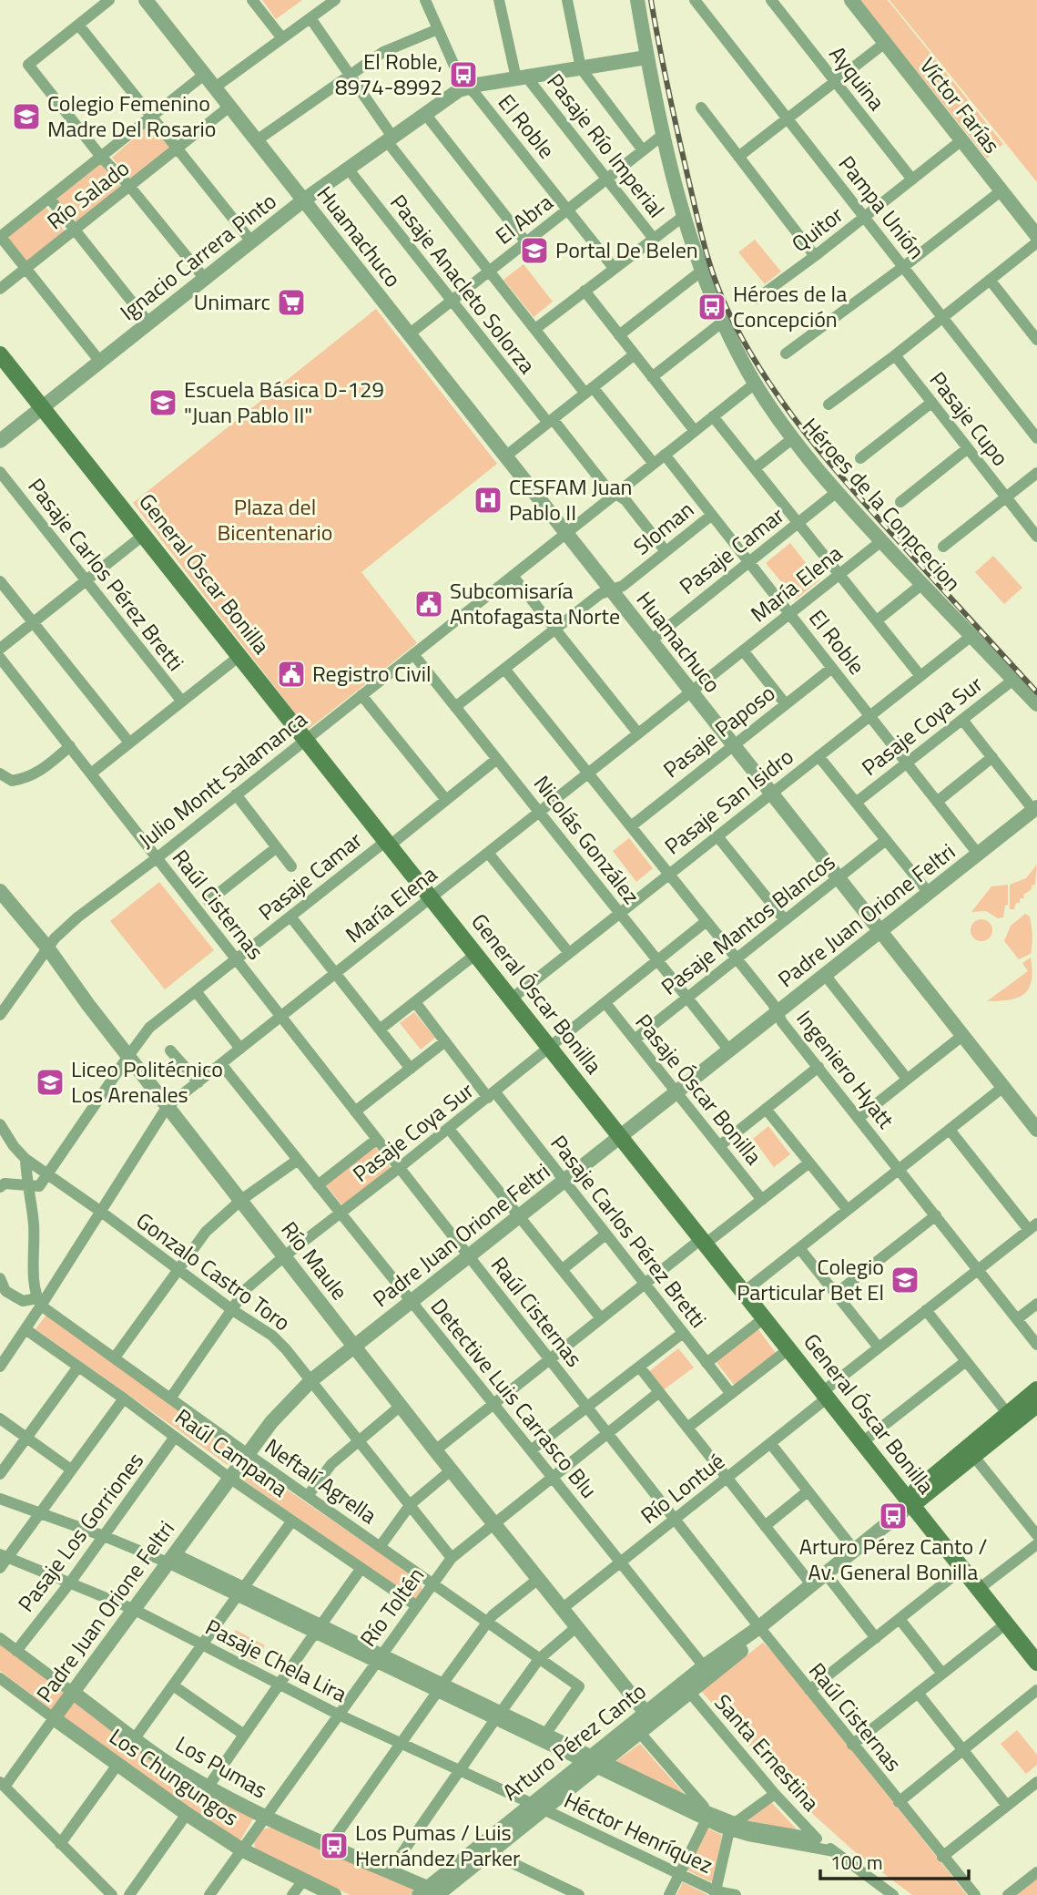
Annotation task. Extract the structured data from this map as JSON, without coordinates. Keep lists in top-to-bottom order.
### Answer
{
  "streets": {
    "main road": ["General Óscar Bonilla", "Arturo Pérez Canto"],
    "street": [
      "Ayquina",
      "Víctor Farías",
      "El Roble",
      "Pasaje Río Imperial",
      "Río Salado",
      "Pampa Unión",
      "El Abra",
      "Quitor",
      "Huamachuco",
      "Ignacio Carrera Pinto",
      "Pasaje Anacleto Solorza",
      "Pasaje Cupo",
      "Héroes de la Conpcecion",
      "Sloman",
      "Pasaje Camar",
      "Pasaje Carlos Pérez Bretti",
      "María Elena",
      "Pasaje Coya Sur",
      "Pasaje Paposo",
      "Julio Montt Salamanca",
      "Pasaje San Isidro",
      "Nicolás González",
      "Raúl Cisternas",
      "Padre Juan Orione Feltri",
      "Pasaje Mantos Blancos",
      "Ingeniero Hyatt",
      "Pasaje Óscar Bonilla",
      "Río Maule",
      "Gonzalo Castro Toro",
      "Detective Luis Carrasco Blu",
      "Raúl Campana",
      "Neftalí Agrella",
      "Río Lontué",
      "Pasaje Los Gorriones",
      "Río Toltén",
      "Pasaje Chela Lira",
      "Santa Ernestina",
      "Los Pumas",
      "Los Chungungos",
      "Héctor Henríquez"
    ]
  },
  "crossings": [
    ["Ayquina", "Quitor"],
    ["Víctor Farías", "Quitor"],
    ["El Roble", "El Abra"],
    ["El Roble", "Ignacio Carrera Pinto"],
    ["El Roble", "Sloman"],
    ["El Roble", "Pasaje Camar"],
    ["El Roble", "María Elena"],
    ["El Roble", "Pasaje Coya Sur"],
    ["El Roble", "Pasaje Paposo"],
    ["El Roble", "Julio Montt Salamanca"],
    ["El Roble", "Pasaje San Isidro"],
    ["El Roble", "Padre Juan Orione Feltri"],
    ["Pasaje Río Imperial", "El Abra"],
    ["Pasaje Río Imperial", "Ignacio Carrera Pinto"],
    ["Río Salado", "Huamachuco"],
    ["Pampa Unión", "Quitor"],
    ["El Abra", "Huamachuco"],
    ["El Abra", "Pasaje Anacleto Solorza"],
    ["El Abra", "Héroes de la Conpcecion"],
    ["Huamachuco", "Ignacio Carrera Pinto"],
    ["Huamachuco", "Sloman"],
    ["Huamachuco", "Pasaje Camar"],
    ["Huamachuco", "María Elena"],
    ["Huamachuco", "Pasaje Paposo"],
    ["Huamachuco", "Julio Montt Salamanca"],
    ["Huamachuco", "Pasaje San Isidro"],
    ["Huamachuco", "Padre Juan Orione Feltri"],
    ["Huamachuco", "Pasaje Mantos Blancos"],
    ["Ignacio Carrera Pinto", "Pasaje Anacleto Solorza"],
    ["Ignacio Carrera Pinto", "Héroes de la Conpcecion"],
    ["Ignacio Carrera Pinto", "General Óscar Bonilla"],
    ["Pasaje Anacleto Solorza", "Sloman"],
    ["Pasaje Anacleto Solorza", "Julio Montt Salamanca"],
    ["Héroes de la Conpcecion", "Pasaje Camar"],
    ["Héroes de la Conpcecion", "María Elena"],
    ["Héroes de la Conpcecion", "Pasaje Coya Sur"],
    ["Héroes de la Conpcecion", "Julio Montt Salamanca"],
    ["Héroes de la Conpcecion", "Pasaje San Isidro"],
    ["Sloman", "Nicolás González"],
    ["Sloman", "Ingeniero Hyatt"],
    ["Pasaje Camar", "General Óscar Bonilla"],
    ["Pasaje Camar", "Nicolás González"],
    ["Pasaje Camar", "Raúl Cisternas"],
    ["Pasaje Camar", "Río Maule"],
    ["Pasaje Camar", "Gonzalo Castro Toro"],
    ["General Óscar Bonilla", "María Elena"],
    ["General Óscar Bonilla", "Pasaje Coya Sur"],
    ["General Óscar Bonilla", "Julio Montt Salamanca"],
    ["General Óscar Bonilla", "Pasaje San Isidro"],
    ["General Óscar Bonilla", "Padre Juan Orione Feltri"],
    ["General Óscar Bonilla", "Río Lontué"],
    ["General Óscar Bonilla", "Arturo Pérez Canto"],
    ["Pasaje Carlos Pérez Bretti", "Pasaje Coya Sur"],
    ["Pasaje Carlos Pérez Bretti", "Padre Juan Orione Feltri"],
    ["María Elena", "Nicolás González"],
    ["María Elena", "Raúl Cisternas"],
    ["María Elena", "Ingeniero Hyatt"],
    ["María Elena", "Río Maule"],
    ["María Elena", "Gonzalo Castro Toro"],
    ["María Elena", "Detective Luis Carrasco Blu"],
    ["María Elena", "Raúl Campana"],
    ["María Elena", "Neftalí Agrella"],
    ["Pasaje Coya Sur", "Nicolás González"],
    ["Pasaje Coya Sur", "Raúl Cisternas"],
    ["Pasaje Coya Sur", "Ingeniero Hyatt"],
    ["Pasaje Coya Sur", "Pasaje Óscar Bonilla"],
    ["Pasaje Coya Sur", "Río Maule"],
    ["Pasaje Coya Sur", "Gonzalo Castro Toro"],
    ["Pasaje Coya Sur", "Detective Luis Carrasco Blu"],
    ["Pasaje Coya Sur", "Neftalí Agrella"],
    ["Pasaje Paposo", "Ingeniero Hyatt"],
    ["Julio Montt Salamanca", "Nicolás González"],
    ["Julio Montt Salamanca", "Raúl Cisternas"],
    ["Julio Montt Salamanca", "Río Maule"],
    ["Pasaje San Isidro", "Nicolás González"],
    ["Pasaje San Isidro", "Ingeniero Hyatt"],
    ["Nicolás González", "Padre Juan Orione Feltri"],
    ["Nicolás González", "Pasaje Mantos Blancos"],
    ["Raúl Cisternas", "Padre Juan Orione Feltri"],
    ["Raúl Cisternas", "Río Lontué"],
    ["Raúl Cisternas", "Río Toltén"],
    ["Raúl Cisternas", "Arturo Pérez Canto"],
    ["Padre Juan Orione Feltri", "Ingeniero Hyatt"],
    ["Padre Juan Orione Feltri", "Pasaje Óscar Bonilla"],
    ["Padre Juan Orione Feltri", "Río Maule"],
    ["Padre Juan Orione Feltri", "Gonzalo Castro Toro"],
    ["Padre Juan Orione Feltri", "Detective Luis Carrasco Blu"],
    ["Padre Juan Orione Feltri", "Raúl Campana"],
    ["Padre Juan Orione Feltri", "Neftalí Agrella"],
    ["Padre Juan Orione Feltri", "Pasaje Chela Lira"],
    ["Padre Juan Orione Feltri", "Los Pumas"],
    ["Padre Juan Orione Feltri", "Los Chungungos"],
    ["Pasaje Mantos Blancos", "Ingeniero Hyatt"],
    ["Pasaje Mantos Blancos", "Pasaje Óscar Bonilla"],
    ["Ingeniero Hyatt", "Río Lontué"],
    ["Río Maule", "Río Lontué"],
    ["Río Maule", "Río Toltén"],
    ["Río Maule", "Arturo Pérez Canto"],
    ["Gonzalo Castro Toro", "Río Toltén"],
    ["Detective Luis Carrasco Blu", "Río Lontué"],
    ["Detective Luis Carrasco Blu", "Río Toltén"],
    ["Detective Luis Carrasco Blu", "Arturo Pérez Canto"],
    ["Raúl Campana", "Pasaje Los Gorriones"],
    ["Raúl Campana", "Río Toltén"],
    ["Neftalí Agrella", "Río Toltén"],
    ["Pasaje Los Gorriones", "Pasaje Chela Lira"],
    ["Pasaje Los Gorriones", "Los Pumas"],
    ["Río Toltén", "Pasaje Chela Lira"],
    ["Río Toltén", "Los Pumas"],
    ["Río Toltén", "Los Chungungos"],
    ["Pasaje Chela Lira", "Arturo Pérez Canto"],
    ["Pasaje Chela Lira", "Héctor Henríquez"],
    ["Arturo Pérez Canto", "Santa Ernestina"],
    ["Arturo Pérez Canto", "Los Pumas"],
    ["Arturo Pérez Canto", "Héctor Henríquez"]
  ],
  "parks": ["Plaza del Bicentenario"],
  "places": {
    "bus stop": [
      "El Roble, 8974-8992",
      "Héroes de la Concepción",
      "Arturo Pérez Canto / Av. General Bonilla",
      "Los Pumas / Luis Hernández Parker"
    ],
    "school or university": [
      "Colegio Femenino Madre Del Rosario",
      "Portal De Belen",
      "Escuela Básica D-129 \"Juan Pablo II\"",
      "Liceo Politécnico Los Arenales",
      "Colegio Particular Bet El"
    ],
    "supermarket": ["Unimarc"],
    "hospital": ["CESFAM Juan Pablo II"],
    "public building": ["Subcomisaría Antofagasta Norte", "Registro Civil"]
  },
  "scale_bar": "100 m"
}
